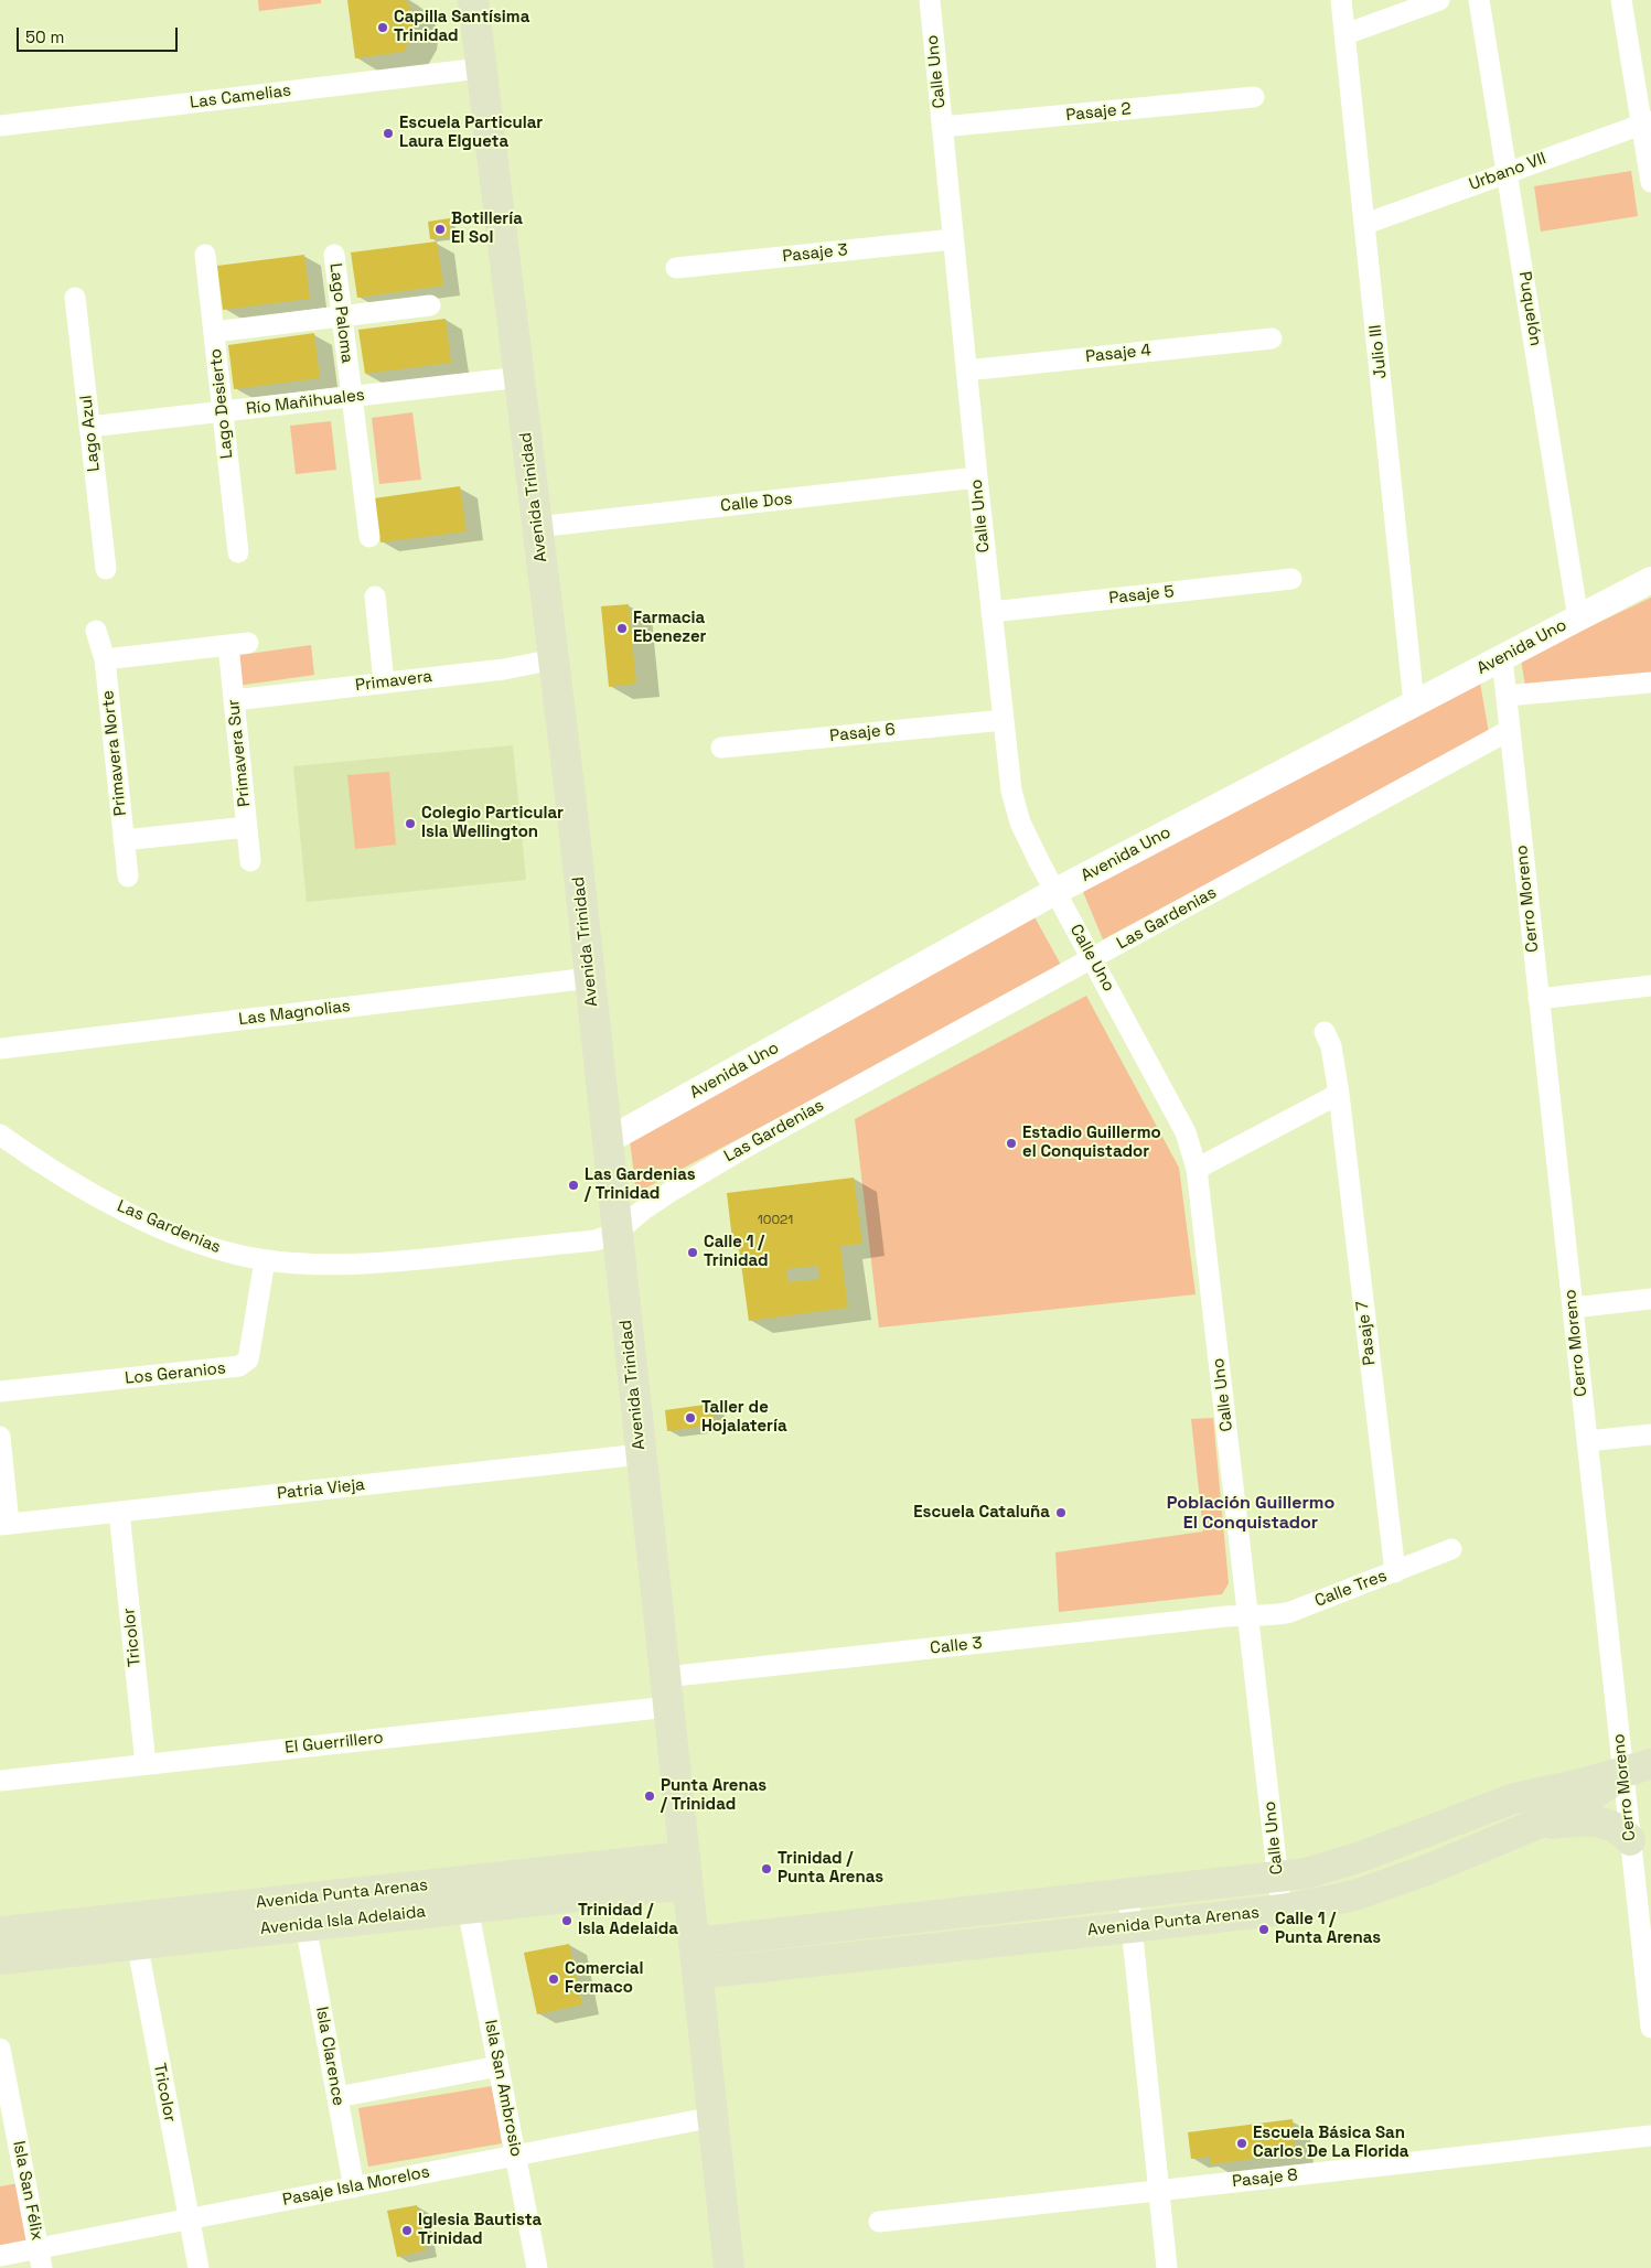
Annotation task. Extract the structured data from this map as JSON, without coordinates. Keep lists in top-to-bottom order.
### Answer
{
  "streets": {
    "main road": ["Avenida Trinidad", "Avenida Punta Arenas", "Avenida Isla Adelaida"],
    "street": [
      "Calle Uno",
      "Las Camelias",
      "Pasaje 2",
      "Urbano VII",
      "Pasaje 3",
      "Puquelón",
      "Lago Paloma",
      "Julio III",
      "Pasaje 4",
      "Río Mañihuales",
      "Lago Desierto",
      "Lago Azul",
      "Calle Dos",
      "Pasaje 5",
      "Avenida Uno",
      "Primavera",
      "Pasaje 6",
      "Primavera Norte",
      "Primavera Sur",
      "Cerro Moreno",
      "Las Gardenias",
      "Las Magnolias",
      "Pasaje 7",
      "Los Geranios",
      "Patria Vieja",
      "Calle Tres",
      "Tricolor",
      "Calle 3",
      "El Guerrillero",
      "Isla Clarence",
      "Isla San Ambrosio",
      "Pasaje 8",
      "Pasaje Isla Morelos",
      "Isla San Félix"
    ]
  },
  "crossings": [
    ["Calle Uno", "Pasaje 2"],
    ["Calle Uno", "Pasaje 3"],
    ["Calle Uno", "Pasaje 4"],
    ["Calle Uno", "Calle Dos"],
    ["Calle Uno", "Pasaje 5"],
    ["Calle Uno", "Avenida Uno"],
    ["Calle Uno", "Pasaje 6"],
    ["Calle Uno", "Las Gardenias"],
    ["Calle Uno", "Calle Tres"],
    ["Calle Uno", "Calle 3"],
    ["Calle Uno", "Avenida Punta Arenas"],
    ["Las Camelias", "Avenida Trinidad"],
    ["Urbano VII", "Puquelón"],
    ["Urbano VII", "Julio III"],
    ["Puquelón", "Avenida Uno"],
    ["Lago Paloma", "Río Mañihuales"],
    ["Julio III", "Avenida Uno"],
    ["Río Mañihuales", "Lago Desierto"],
    ["Río Mañihuales", "Lago Azul"],
    ["Río Mañihuales", "Avenida Trinidad"],
    ["Avenida Trinidad", "Calle Dos"],
    ["Avenida Trinidad", "Avenida Uno"],
    ["Avenida Trinidad", "Primavera"],
    ["Avenida Trinidad", "Las Gardenias"],
    ["Avenida Trinidad", "Las Magnolias"],
    ["Avenida Trinidad", "Patria Vieja"],
    ["Avenida Trinidad", "Calle 3"],
    ["Avenida Trinidad", "El Guerrillero"],
    ["Avenida Trinidad", "Avenida Punta Arenas"],
    ["Avenida Trinidad", "Avenida Isla Adelaida"],
    ["Avenida Trinidad", "Pasaje Isla Morelos"],
    ["Avenida Uno", "Cerro Moreno"],
    ["Primavera", "Primavera Sur"],
    ["Cerro Moreno", "Las Gardenias"],
    ["Cerro Moreno", "Avenida Punta Arenas"],
    ["Las Gardenias", "Los Geranios"],
    ["Pasaje 7", "Calle Tres"],
    ["Patria Vieja", "Tricolor"],
    ["Calle Tres", "Calle 3"],
    ["Tricolor", "El Guerrillero"],
    ["Tricolor", "Avenida Punta Arenas"],
    ["Tricolor", "Avenida Isla Adelaida"],
    ["Tricolor", "Pasaje Isla Morelos"],
    ["Avenida Punta Arenas", "Avenida Isla Adelaida"],
    ["Avenida Isla Adelaida", "Isla Clarence"],
    ["Avenida Isla Adelaida", "Isla San Ambrosio"],
    ["Isla Clarence", "Pasaje Isla Morelos"],
    ["Isla San Ambrosio", "Pasaje Isla Morelos"],
    ["Pasaje Isla Morelos", "Isla San Félix"]
  ],
  "districts": ["Población Guillermo El Conquistador"],
  "places": [
    "Capilla Santísima Trinidad",
    "Escuela Particular Laura Elgueta",
    "Botillería El Sol",
    "Farmacia Ebenezer",
    "Colegio Particular Isla Wellington",
    "Estadio Guillermo el Conquistador",
    "Las Gardenias / Trinidad",
    "Calle 1 / Trinidad",
    "Taller de Hojalatería",
    "Escuela Cataluña",
    "Punta Arenas / Trinidad",
    "Trinidad / Punta Arenas",
    "Trinidad / Isla Adelaida",
    "Calle 1 / Punta Arenas",
    "Comercial Fermaco",
    "Escuela Básica San Carlos De La Florida",
    "Iglesia Bautista Trinidad"
  ],
  "house_numbers": ["10021"],
  "scale_bar": "50 m"
}
